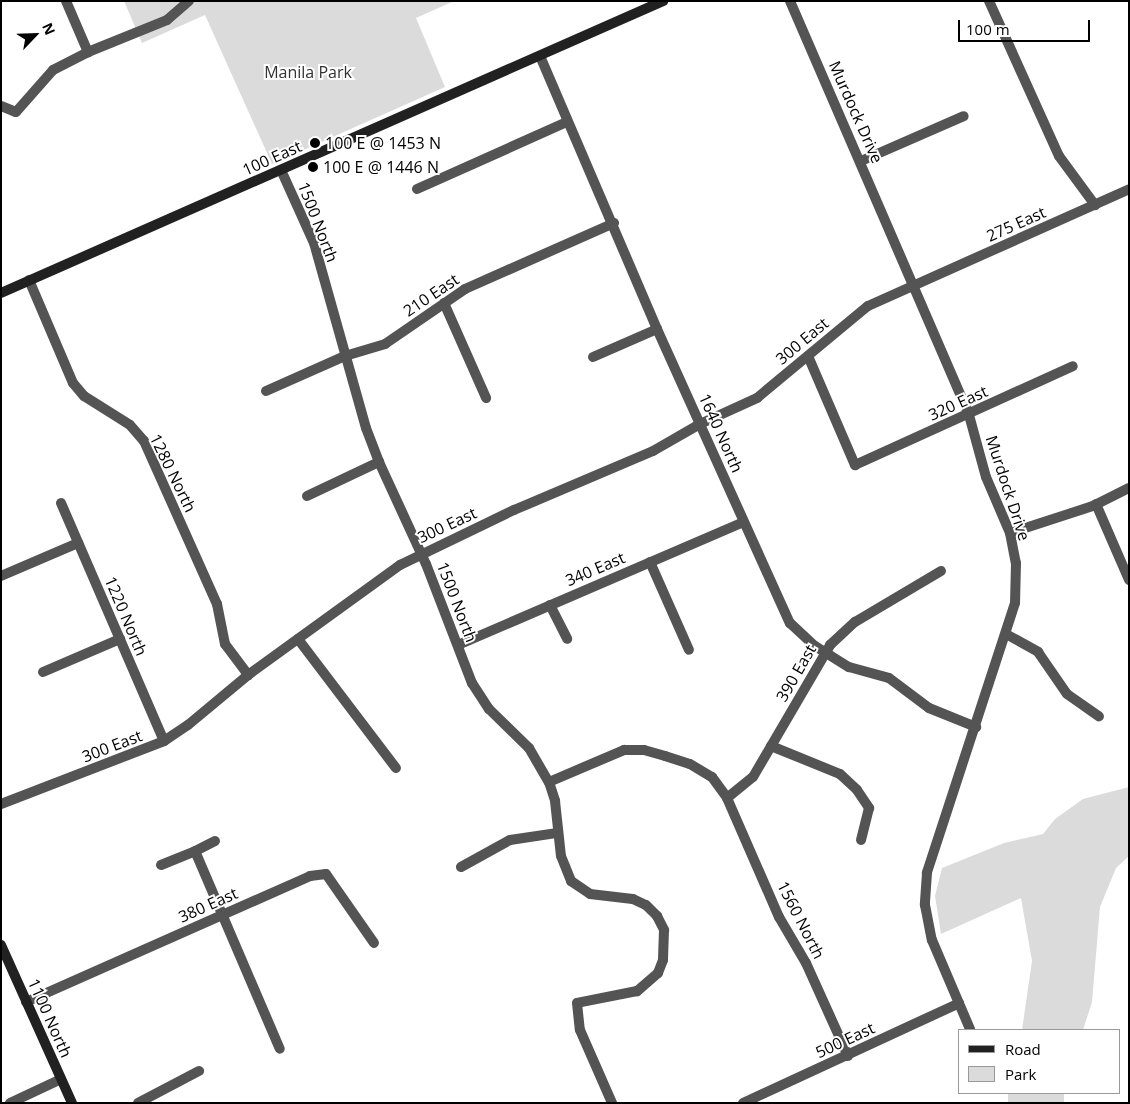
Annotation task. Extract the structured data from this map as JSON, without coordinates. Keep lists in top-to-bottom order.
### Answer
{
  "streets": {
    "main road": ["100 East", "1100 North"],
    "street": [
      "Murdock Drive",
      "1500 North",
      "275 East",
      "210 East",
      "300 East",
      "320 East",
      "1640 North",
      "1280 North",
      "340 East",
      "1220 North",
      "390 East",
      "380 East",
      "1560 North",
      "500 East"
    ]
  },
  "crossings": [
    ["Murdock Drive", "275 East"],
    ["Murdock Drive", "300 East"],
    ["Murdock Drive", "320 East"],
    ["Murdock Drive", "1640 North"],
    ["Murdock Drive", "500 East"],
    ["100 East", "1500 North"],
    ["100 East", "1640 North"],
    ["100 East", "1280 North"],
    ["1500 North", "210 East"],
    ["1500 North", "300 East"],
    ["1500 North", "340 East"],
    ["1500 North", "1560 North"],
    ["275 East", "300 East"],
    ["210 East", "1640 North"],
    ["300 East", "320 East"],
    ["300 East", "1640 North"],
    ["300 East", "1280 North"],
    ["300 East", "1220 North"],
    ["1640 North", "340 East"],
    ["1640 North", "390 East"],
    ["390 East", "1560 North"],
    ["380 East", "1100 North"],
    ["1560 North", "500 East"]
  ],
  "parks": ["Manila Park"],
  "places": ["100 E @ 1453 N", "100 E @ 1446 N"],
  "legend": ["Road", "Park"],
  "scale_bar": "100 m",
  "north": "top right"
}
